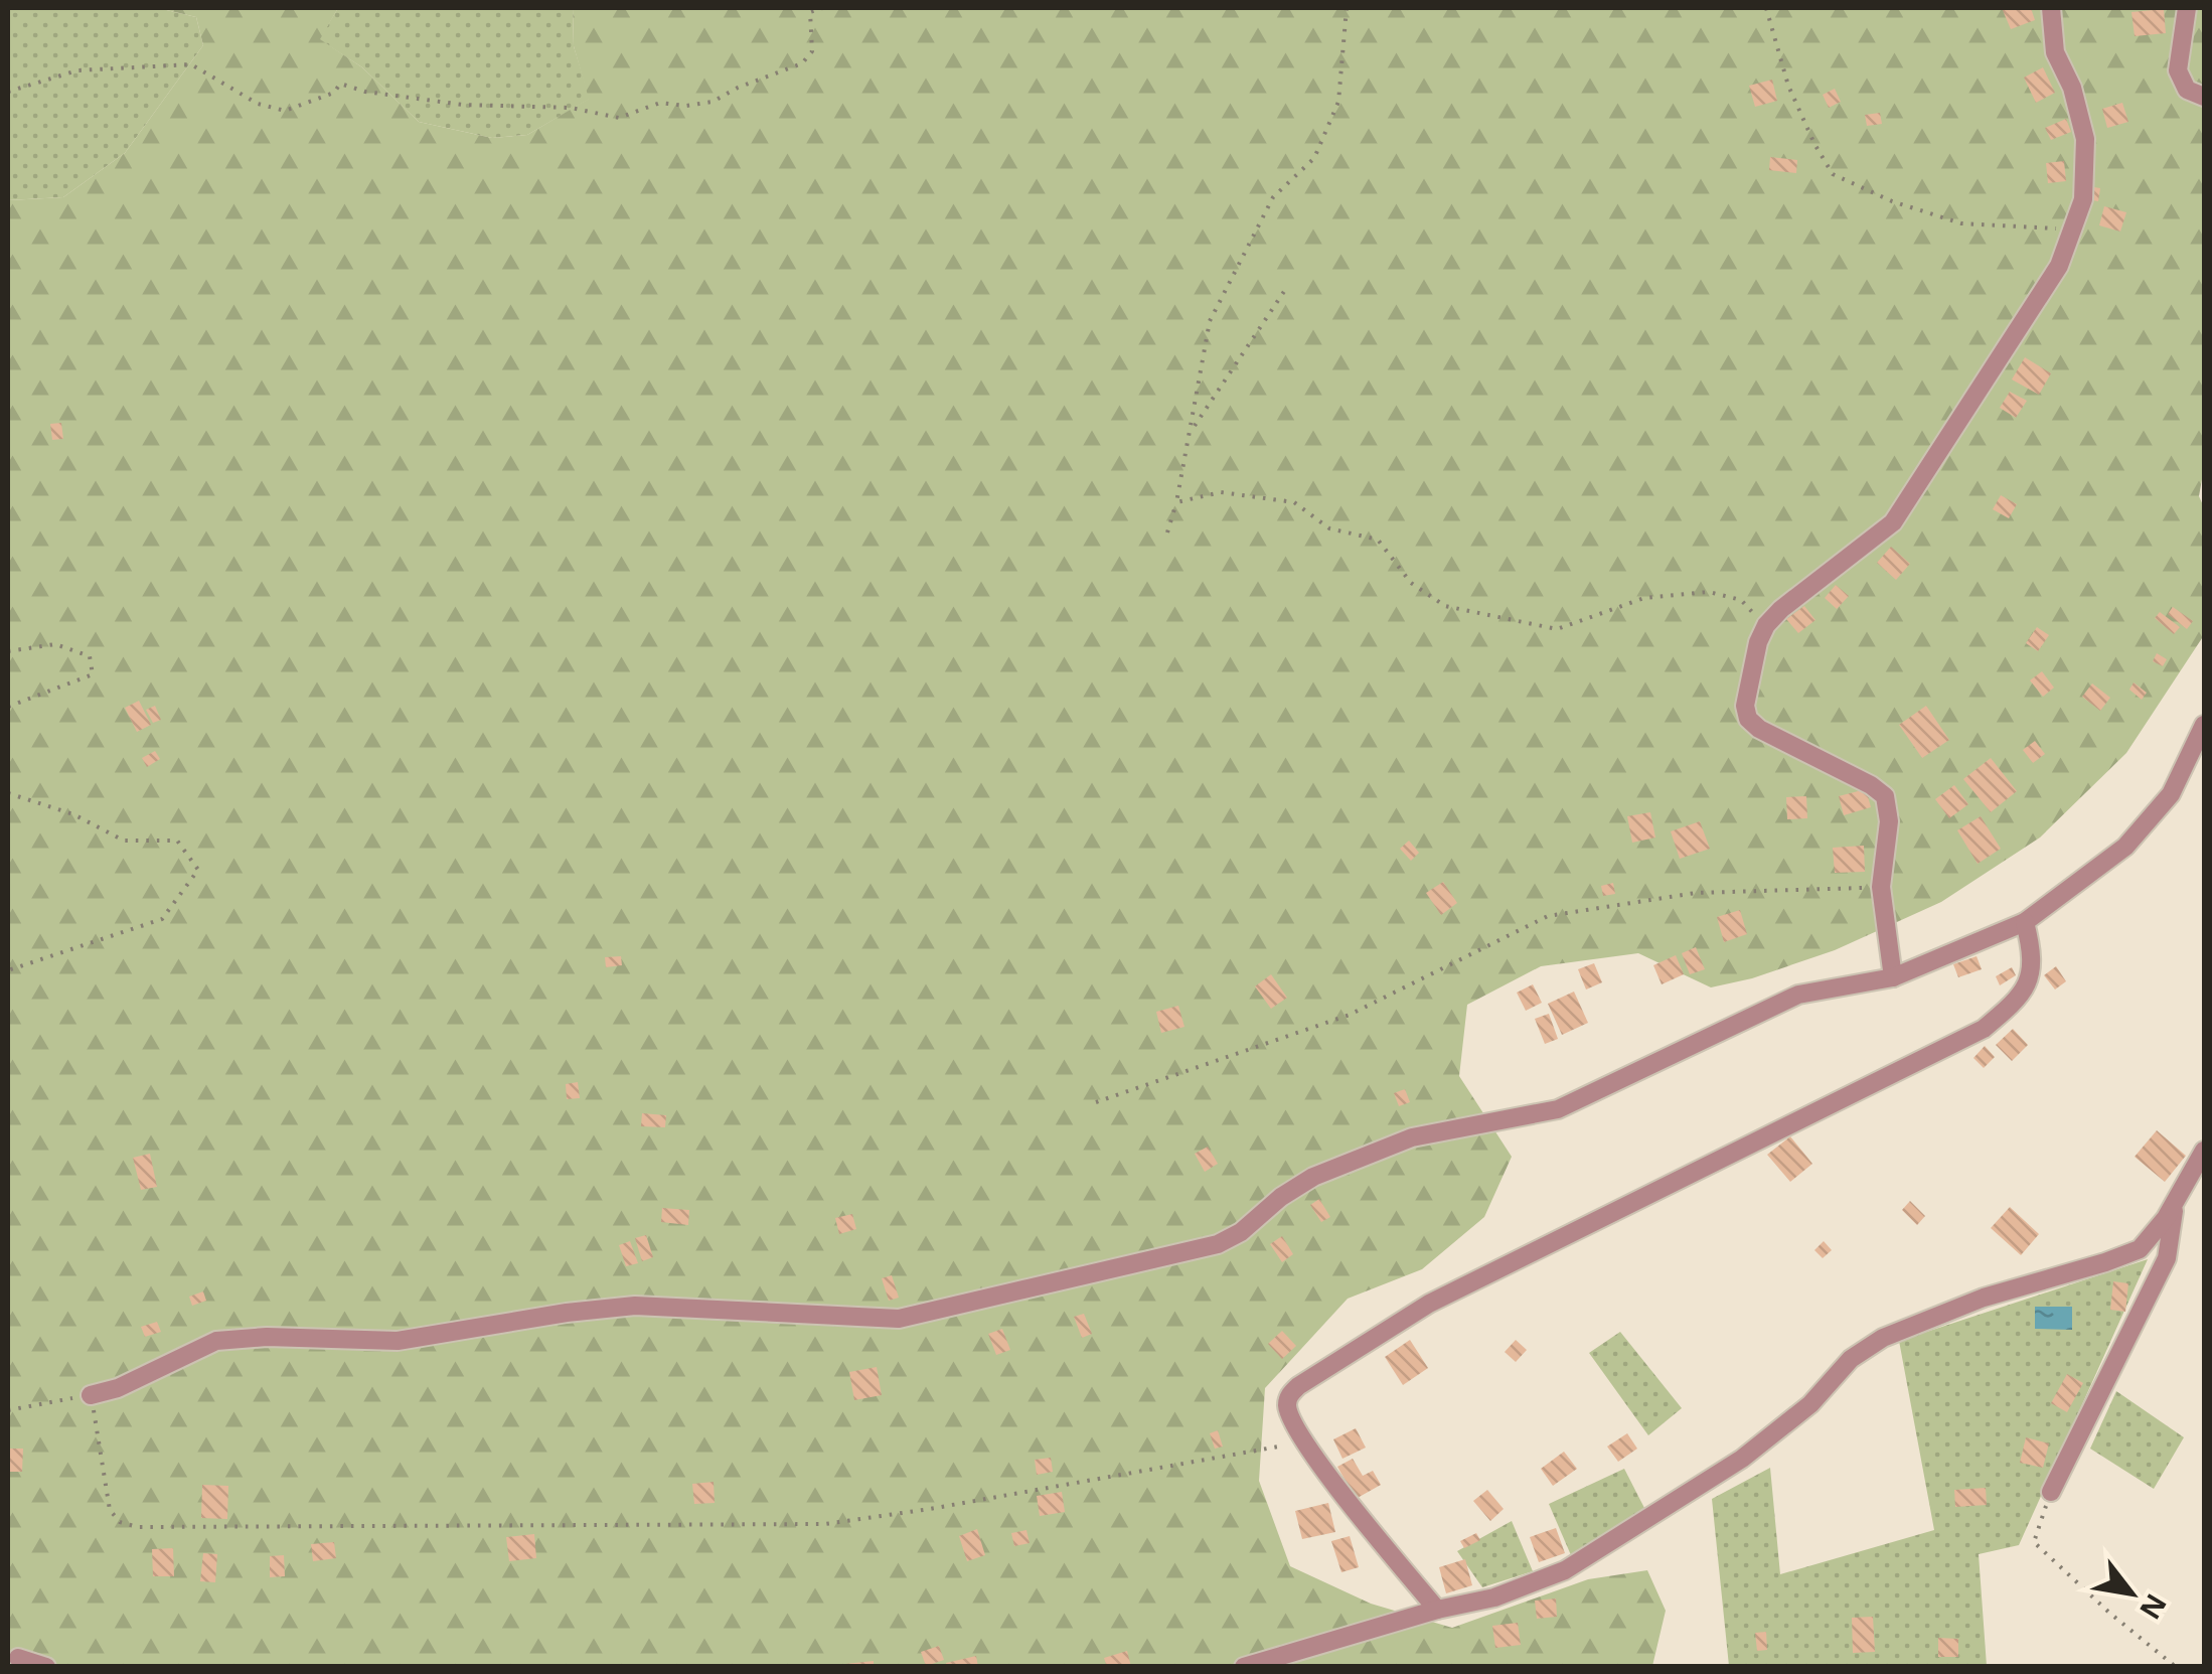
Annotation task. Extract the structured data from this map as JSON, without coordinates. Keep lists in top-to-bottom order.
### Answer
{
  "north": "bottom right"
}
